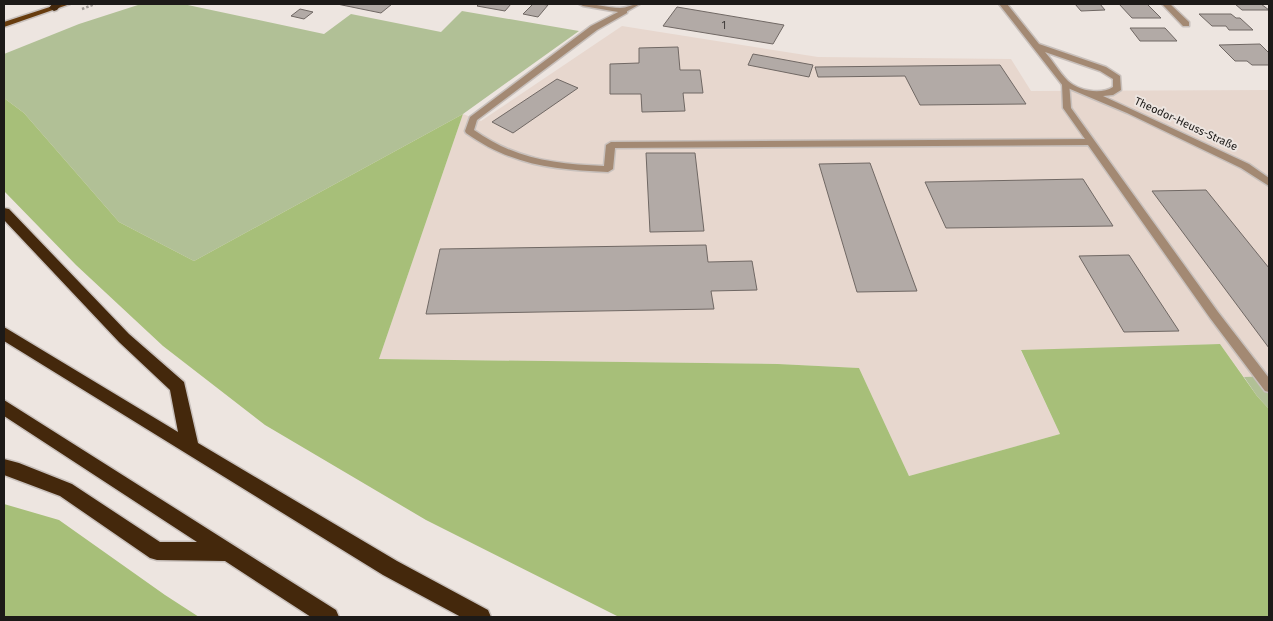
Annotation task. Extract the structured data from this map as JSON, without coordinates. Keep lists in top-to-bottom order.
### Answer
{
  "streets": {
    "street": ["Theodor-Heuss-Straße"]
  },
  "house_numbers": ["1"]
}
